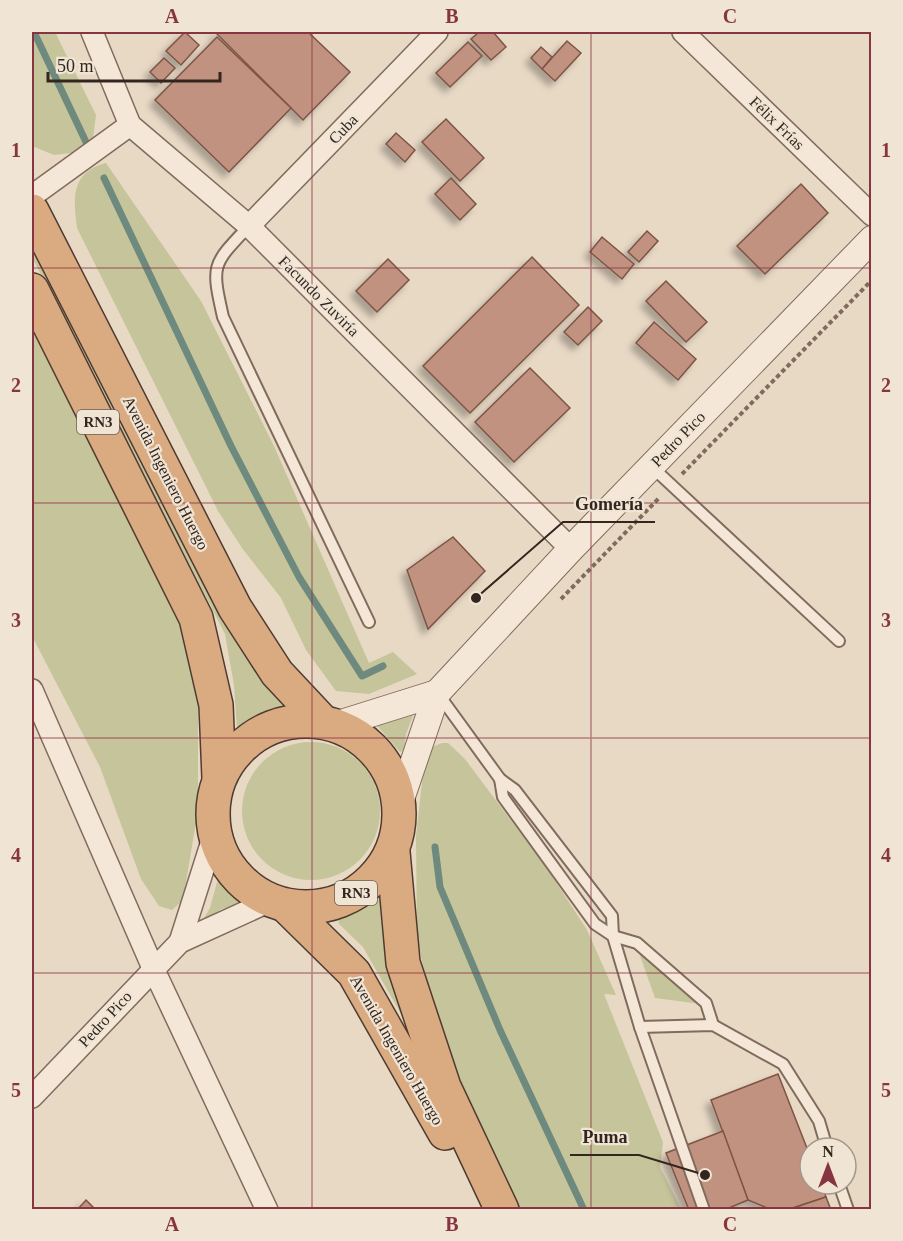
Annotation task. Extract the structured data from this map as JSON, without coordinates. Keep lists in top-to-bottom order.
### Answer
{
  "streets": {
    "highway": ["RN3", "Avenida Ingeniero Huergo"],
    "street": [
      "Félix Frías",
      "Cuba",
      "Facundo Zuviría",
      "Pedro Pico"
    ]
  },
  "crossings": [
    ["Cuba", "Facundo Zuviría"],
    ["Facundo Zuviría", "Pedro Pico"],
    ["Pedro Pico", "Avenida Ingeniero Huergo"]
  ],
  "places": ["Gomería", "Puma"],
  "scale_bar": "50 m",
  "north": "top",
  "grid": {
    "columns": ["A", "B", "C"],
    "rows": [
      "1",
      "2",
      "3",
      "4",
      "5"
    ]
  }
}
